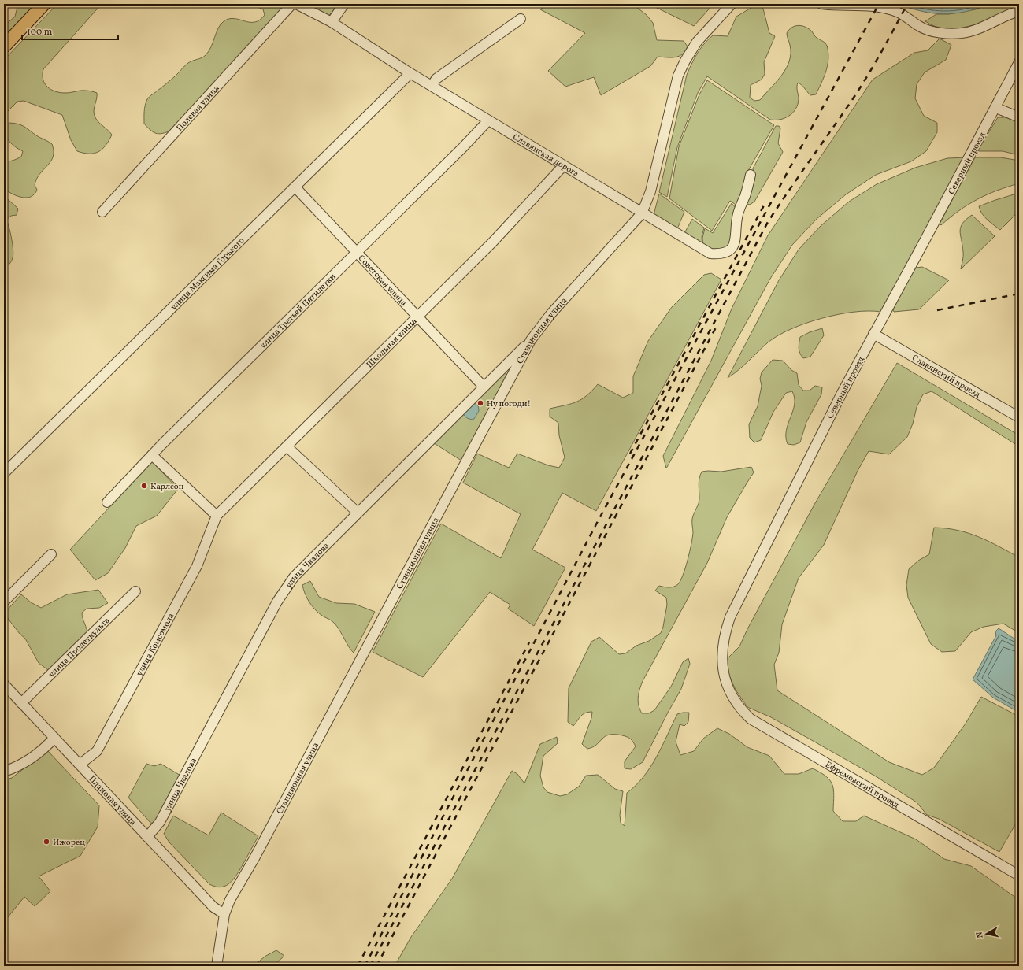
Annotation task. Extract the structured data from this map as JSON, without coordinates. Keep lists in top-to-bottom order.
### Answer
{
  "streets": {
    "street": [
      "Полевая улица",
      "Славянская дорога",
      "Северный проезд",
      "улица Максима Горького",
      "Советская улица",
      "улица Третьей Пятилетки",
      "Станционная улица",
      "Школьная улица",
      "Славянский проезд",
      "улица Чкалова",
      "улица Комсомола",
      "улица Пролеткульта",
      "Ефремовский проезд",
      "Плановая улица"
    ]
  },
  "crossings": [
    ["Славянская дорога", "улица Максима Горького"],
    ["Славянская дорога", "улица Третьей Пятилетки"],
    ["Славянская дорога", "Станционная улица"],
    ["Славянская дорога", "Школьная улица"],
    ["Северный проезд", "Славянский проезд"],
    ["Северный проезд", "Ефремовский проезд"],
    ["улица Максима Горького", "Советская улица"],
    ["Советская улица", "улица Третьей Пятилетки"],
    ["Советская улица", "Школьная улица"],
    ["Советская улица", "улица Чкалова"],
    ["Станционная улица", "улица Чкалова"],
    ["Станционная улица", "Плановая улица"],
    ["Школьная улица", "улица Комсомола"],
    ["улица Чкалова", "Плановая улица"],
    ["улица Комсомола", "Плановая улица"],
    ["улица Пролеткульта", "Плановая улица"]
  ],
  "places": ["Ну погоди!", "Карлсон", "Ижорец"],
  "scale_bar": "100 m",
  "north": "left"
}
